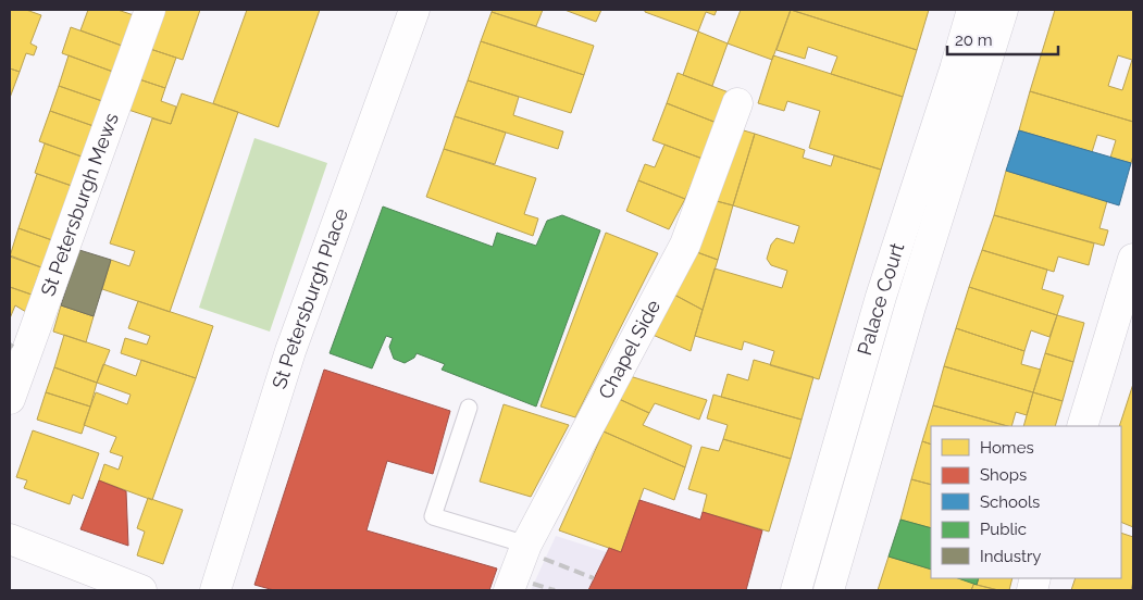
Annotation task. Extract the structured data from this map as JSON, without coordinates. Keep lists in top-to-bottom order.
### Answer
{
  "streets": {
    "street": [
      "St Petersburgh Mews",
      "St Petersburgh Place",
      "Palace Court",
      "Chapel Side"
    ]
  },
  "legend": [
    "Homes",
    "Shops",
    "Schools",
    "Public",
    "Industry"
  ],
  "scale_bar": "20 m"
}
